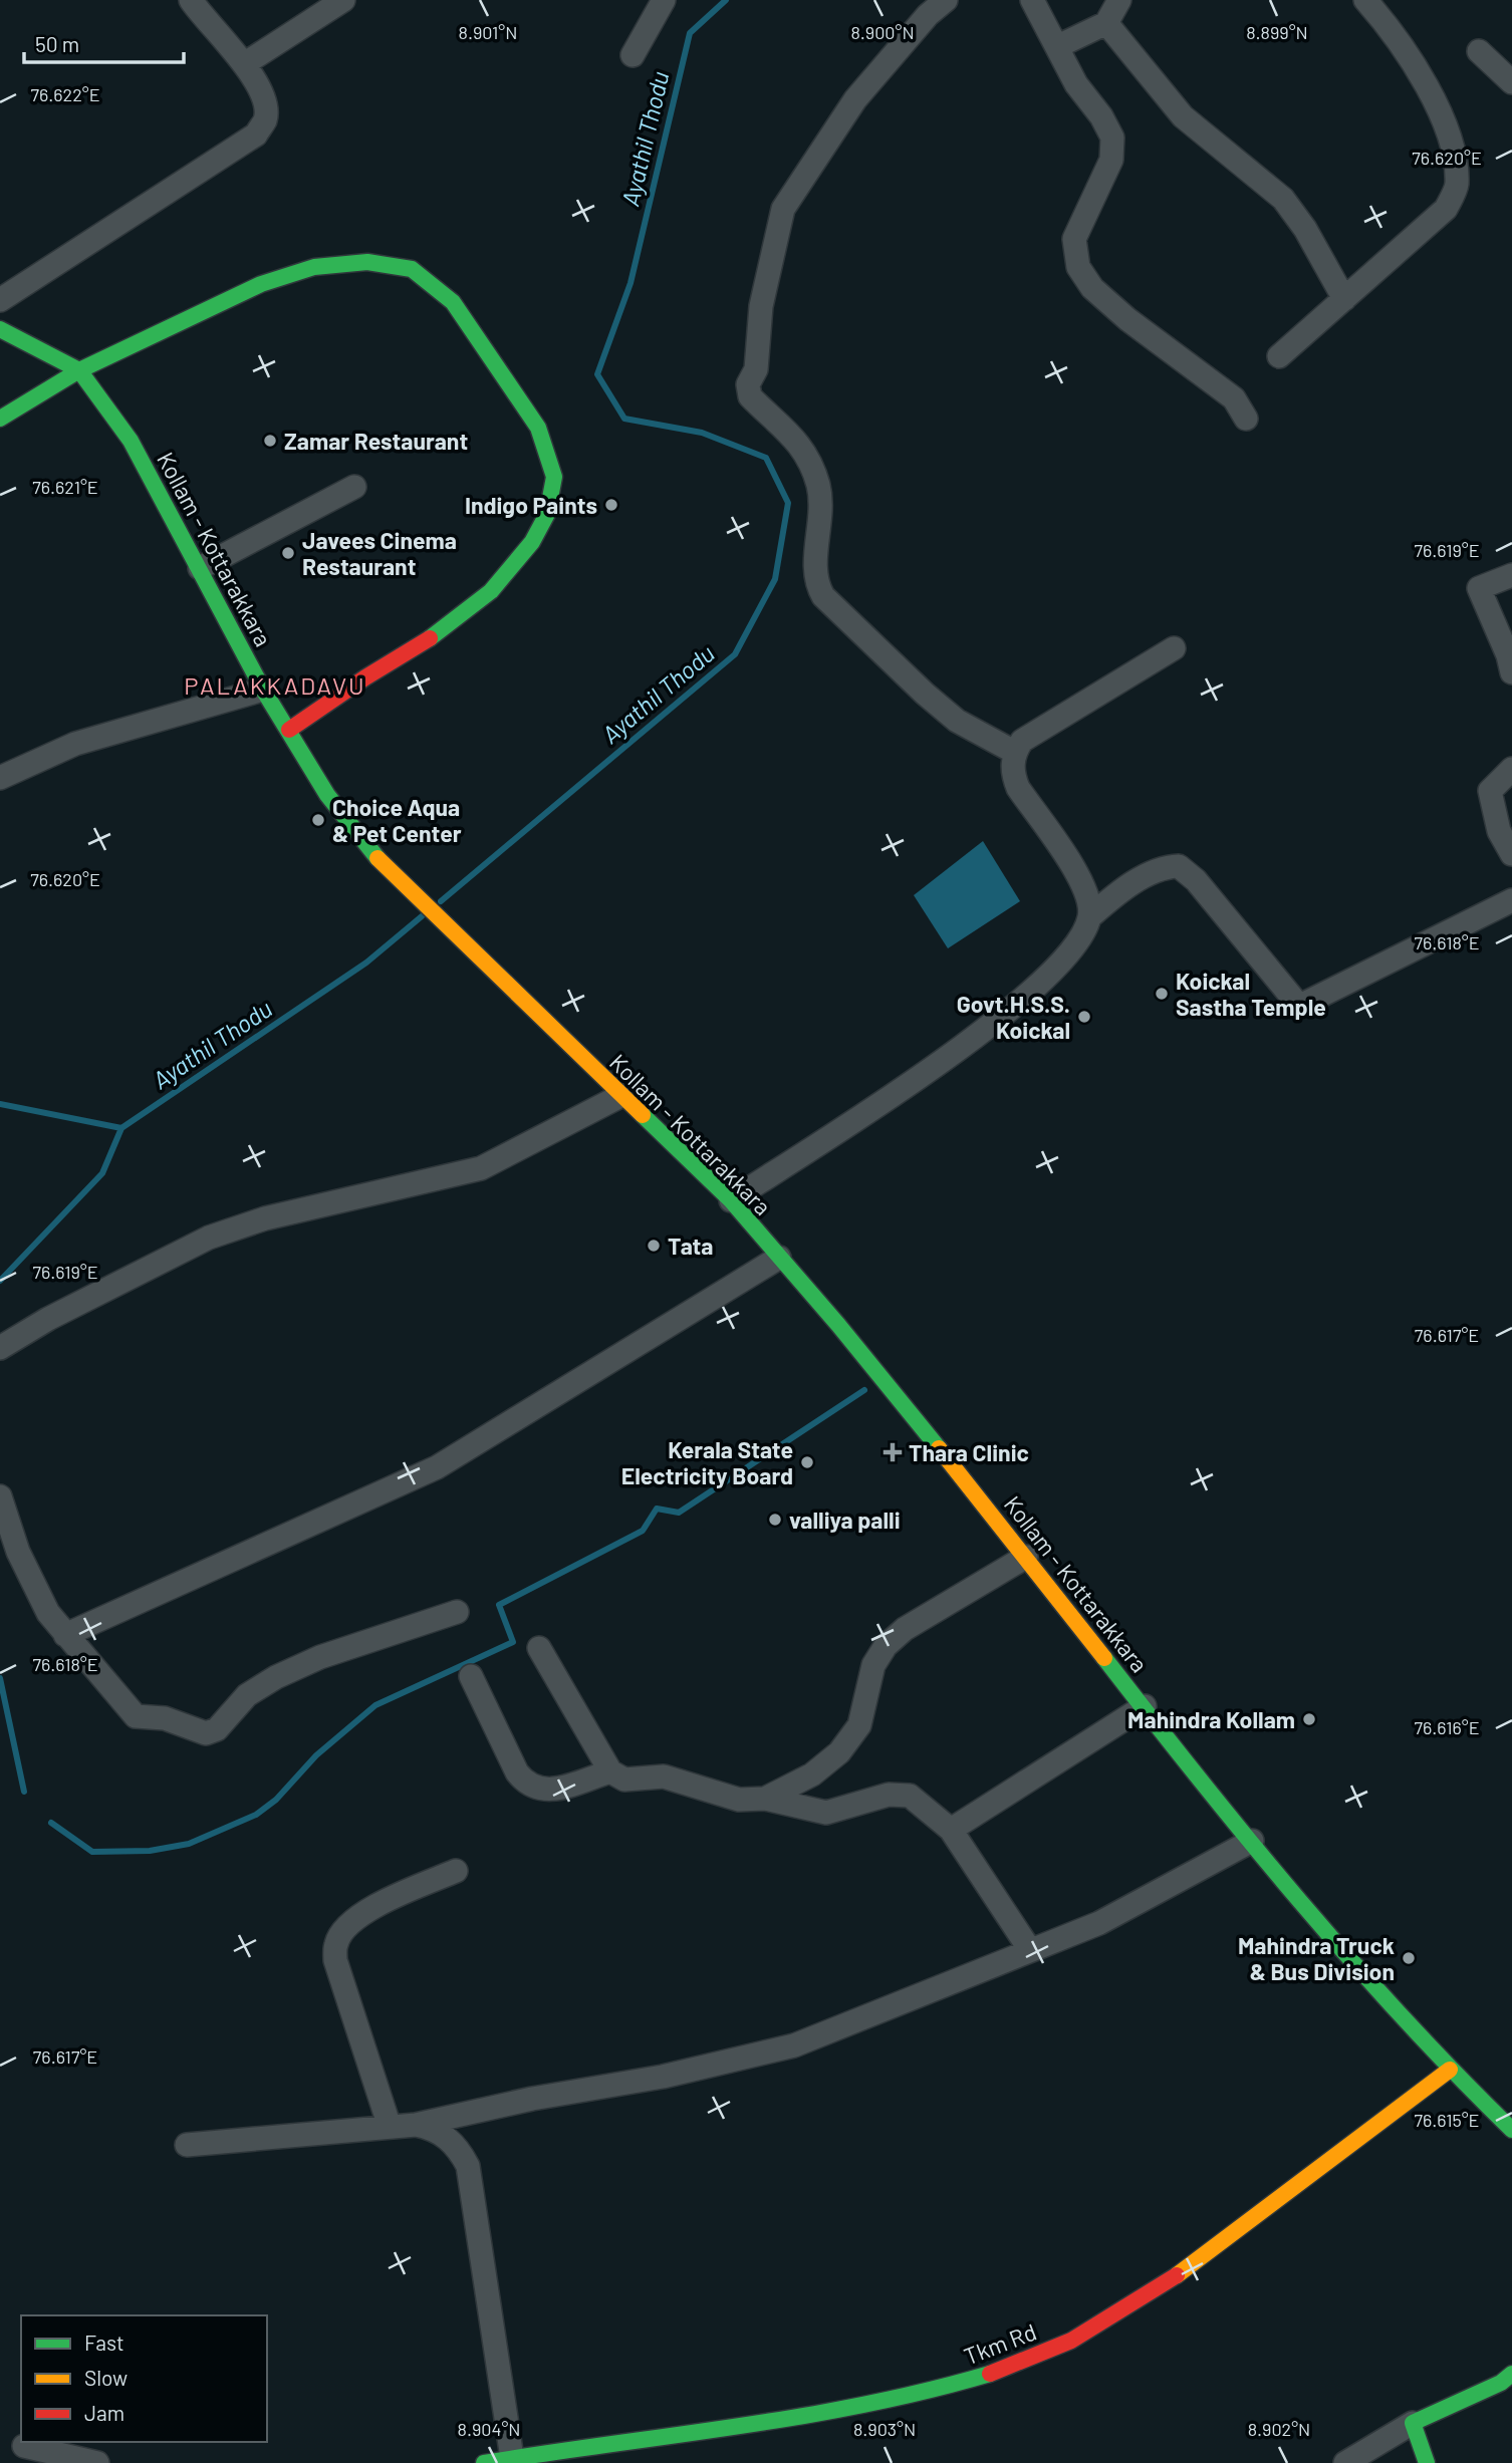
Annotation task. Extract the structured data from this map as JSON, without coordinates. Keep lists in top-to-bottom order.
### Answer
{
  "streets": {
    "main road": ["Kollam - Kottarakkara", "Tkm Rd"]
  },
  "crossings": [
    ["Kollam - Kottarakkara", "Tkm Rd"]
  ],
  "districts": ["PALAKKADAVU"],
  "water": ["Ayathil Thodu"],
  "places": {
    "other": [
      "Zamar Restaurant",
      "Indigo Paints",
      "Javees Cinema Restaurant",
      "Choice Aqua & Pet Center",
      "Koickal Sastha Temple",
      "Govt.H.S.S. Koickal",
      "Tata",
      "Kerala State Electricity Board",
      "valliya palli",
      "Mahindra Kollam",
      "Mahindra Truck & Bus Division"
    ],
    "health": ["Thara Clinic"]
  },
  "legend": ["Fast", "Slow", "Jam"],
  "scale_bar": "50 m",
  "coordinates": [
    "8.901°N",
    "8.900°N",
    "8.899°N",
    "76.622°E",
    "76.620°E",
    "76.621°E",
    "76.619°E",
    "76.618°E",
    "76.617°E",
    "76.616°E",
    "76.615°E",
    "8.904°N",
    "8.903°N",
    "8.902°N"
  ]
}
